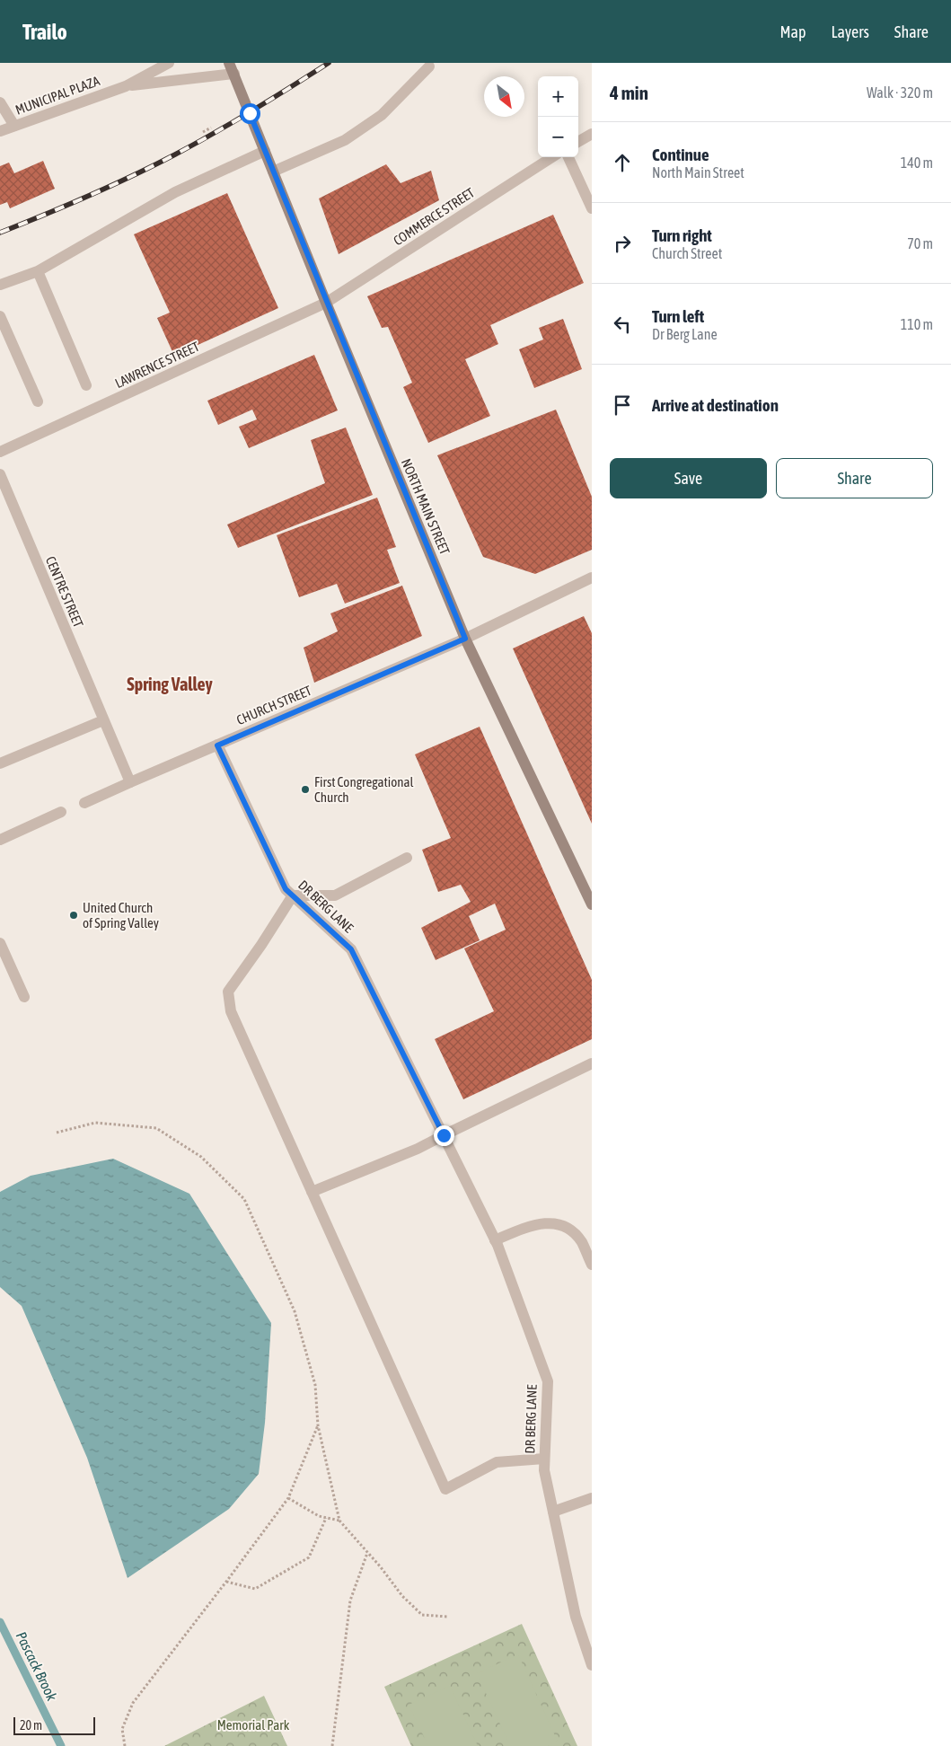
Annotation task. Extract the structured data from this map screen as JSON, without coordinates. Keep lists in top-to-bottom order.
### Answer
{
  "streets": {
    "main road": ["NORTH MAIN STREET"],
    "street": [
      "MUNICIPAL PLAZA",
      "COMMERCE STREET",
      "LAWRENCE STREET",
      "CENTRE STREET",
      "CHURCH STREET",
      "DR BERG LANE"
    ]
  },
  "crossings": [
    ["MUNICIPAL PLAZA", "NORTH MAIN STREET"],
    ["COMMERCE STREET", "LAWRENCE STREET"],
    ["COMMERCE STREET", "NORTH MAIN STREET"],
    ["LAWRENCE STREET", "NORTH MAIN STREET"],
    ["NORTH MAIN STREET", "CHURCH STREET"],
    ["CHURCH STREET", "DR BERG LANE"]
  ],
  "districts": ["Spring Valley"],
  "water": ["Pascack Brook"],
  "parks": ["Memorial Park"],
  "places": ["First Congregational Church", "United Church of Spring Valley"],
  "scale_bar": "20 m",
  "north": "bottom right",
  "page": {
    "header": "Trailo",
    "nav": ["Map", "Layers", "Share"],
    "heading": ["4 min", "Walk · 320 m"],
    "map_buttons": ["+", "−"],
    "list": [
      ["Continue", "North Main Street", "140 m"],
      ["Turn right", "Church Street", "70 m"],
      ["Turn left", "Dr Berg Lane", "110 m"],
      "Arrive at destination"
    ],
    "buttons": ["Save", "Share"],
    "scale": "20 m"
  }
}
